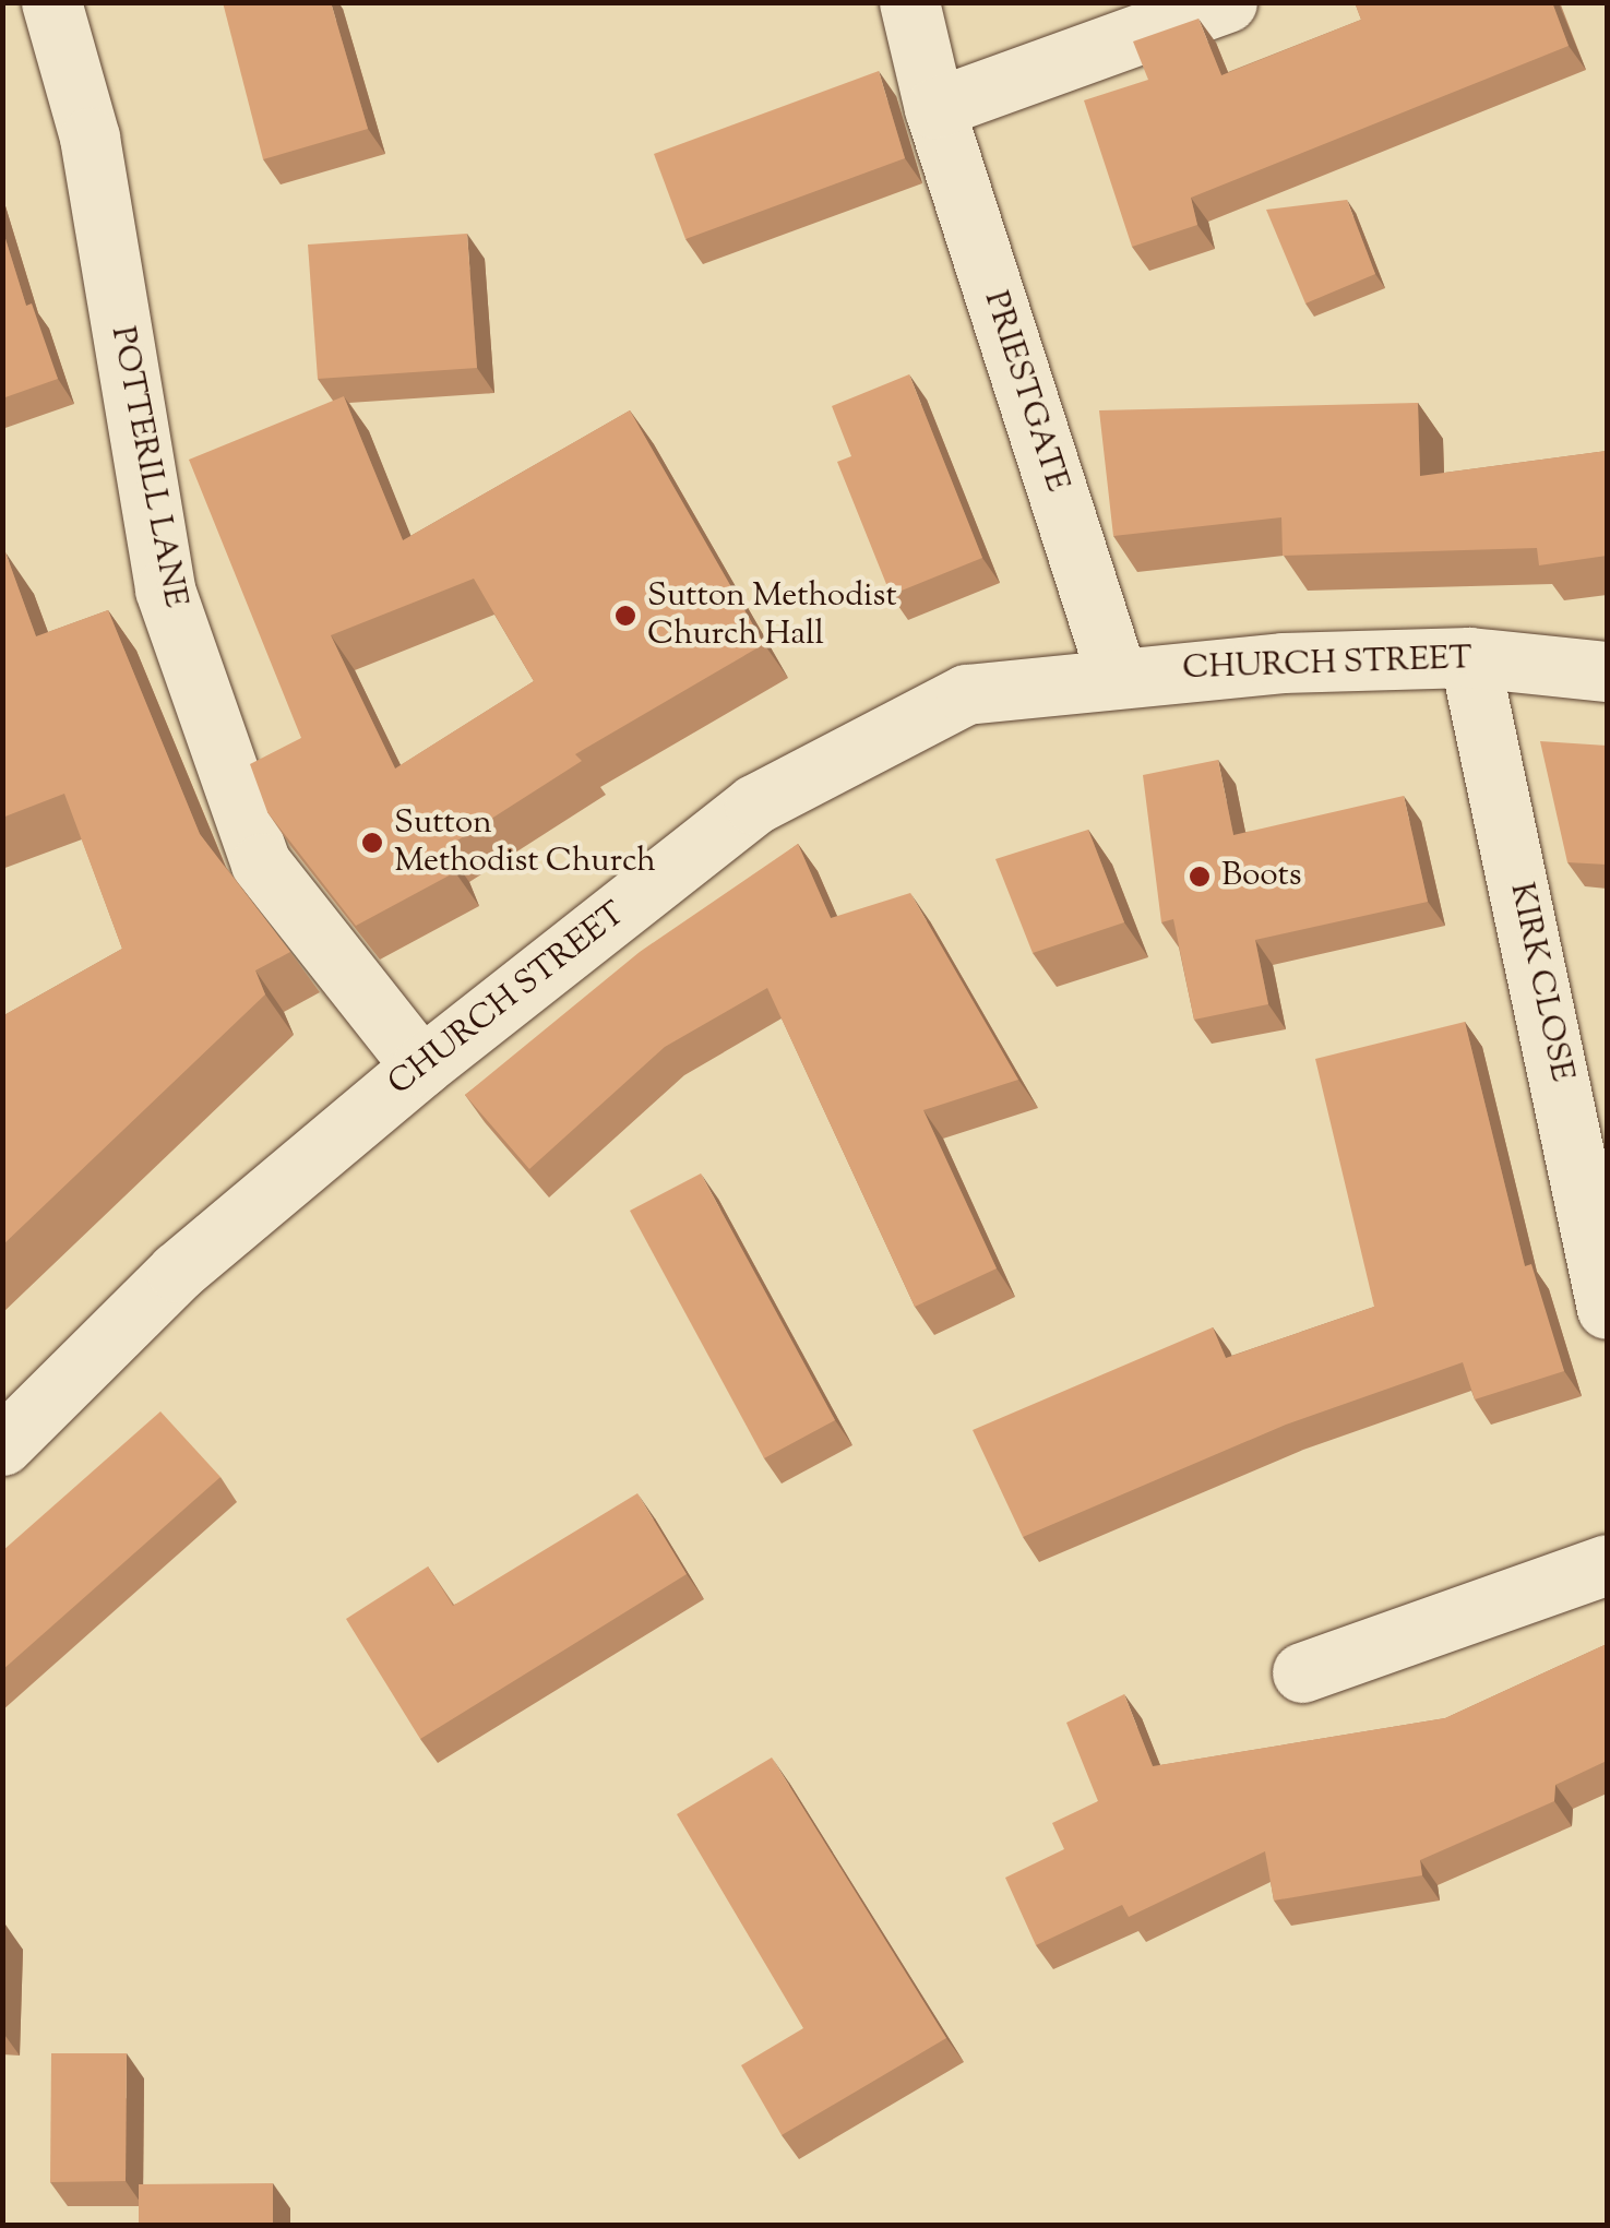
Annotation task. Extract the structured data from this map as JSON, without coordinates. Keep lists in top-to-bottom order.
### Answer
{
  "streets": {
    "street": [
      "PRIESTGATE",
      "POTTERILL LANE",
      "CHURCH STREET",
      "KIRK CLOSE"
    ]
  },
  "crossings": [
    ["PRIESTGATE", "CHURCH STREET"],
    ["POTTERILL LANE", "CHURCH STREET"],
    ["CHURCH STREET", "KIRK CLOSE"]
  ],
  "places": ["Sutton Methodist Church Hall", "Sutton Methodist Church", "Boots"]
}
